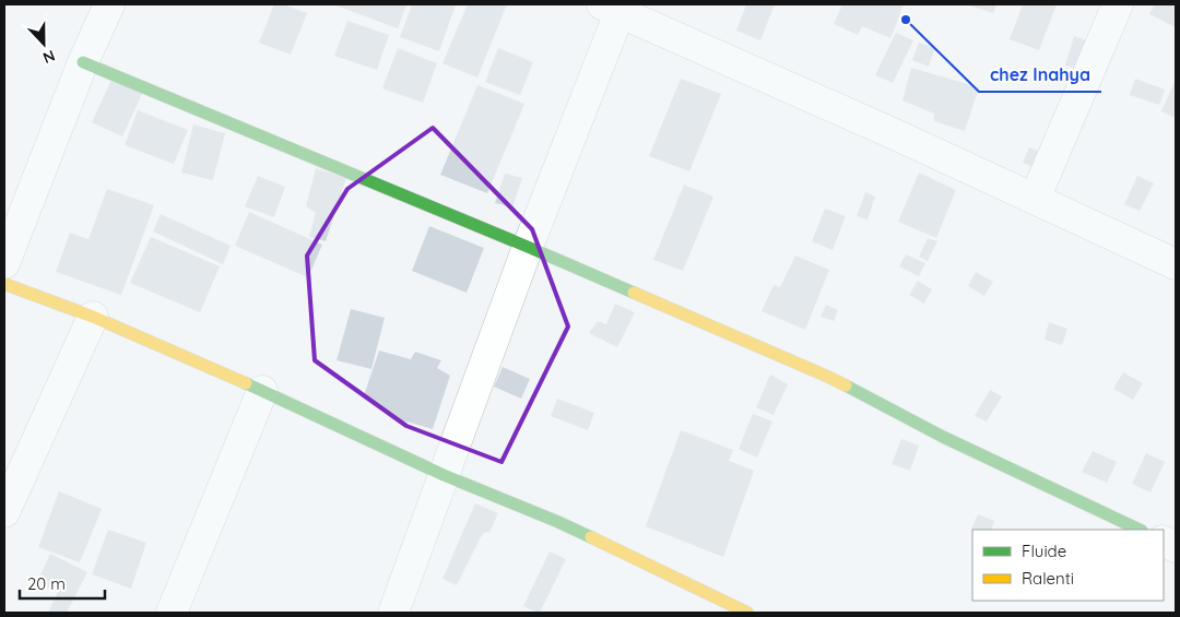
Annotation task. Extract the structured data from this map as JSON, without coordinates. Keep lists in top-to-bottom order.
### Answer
{
  "places": ["chez Inahya"],
  "legend": ["Fluide", "Ralenti"],
  "scale_bar": "20 m",
  "north": "bottom"
}
